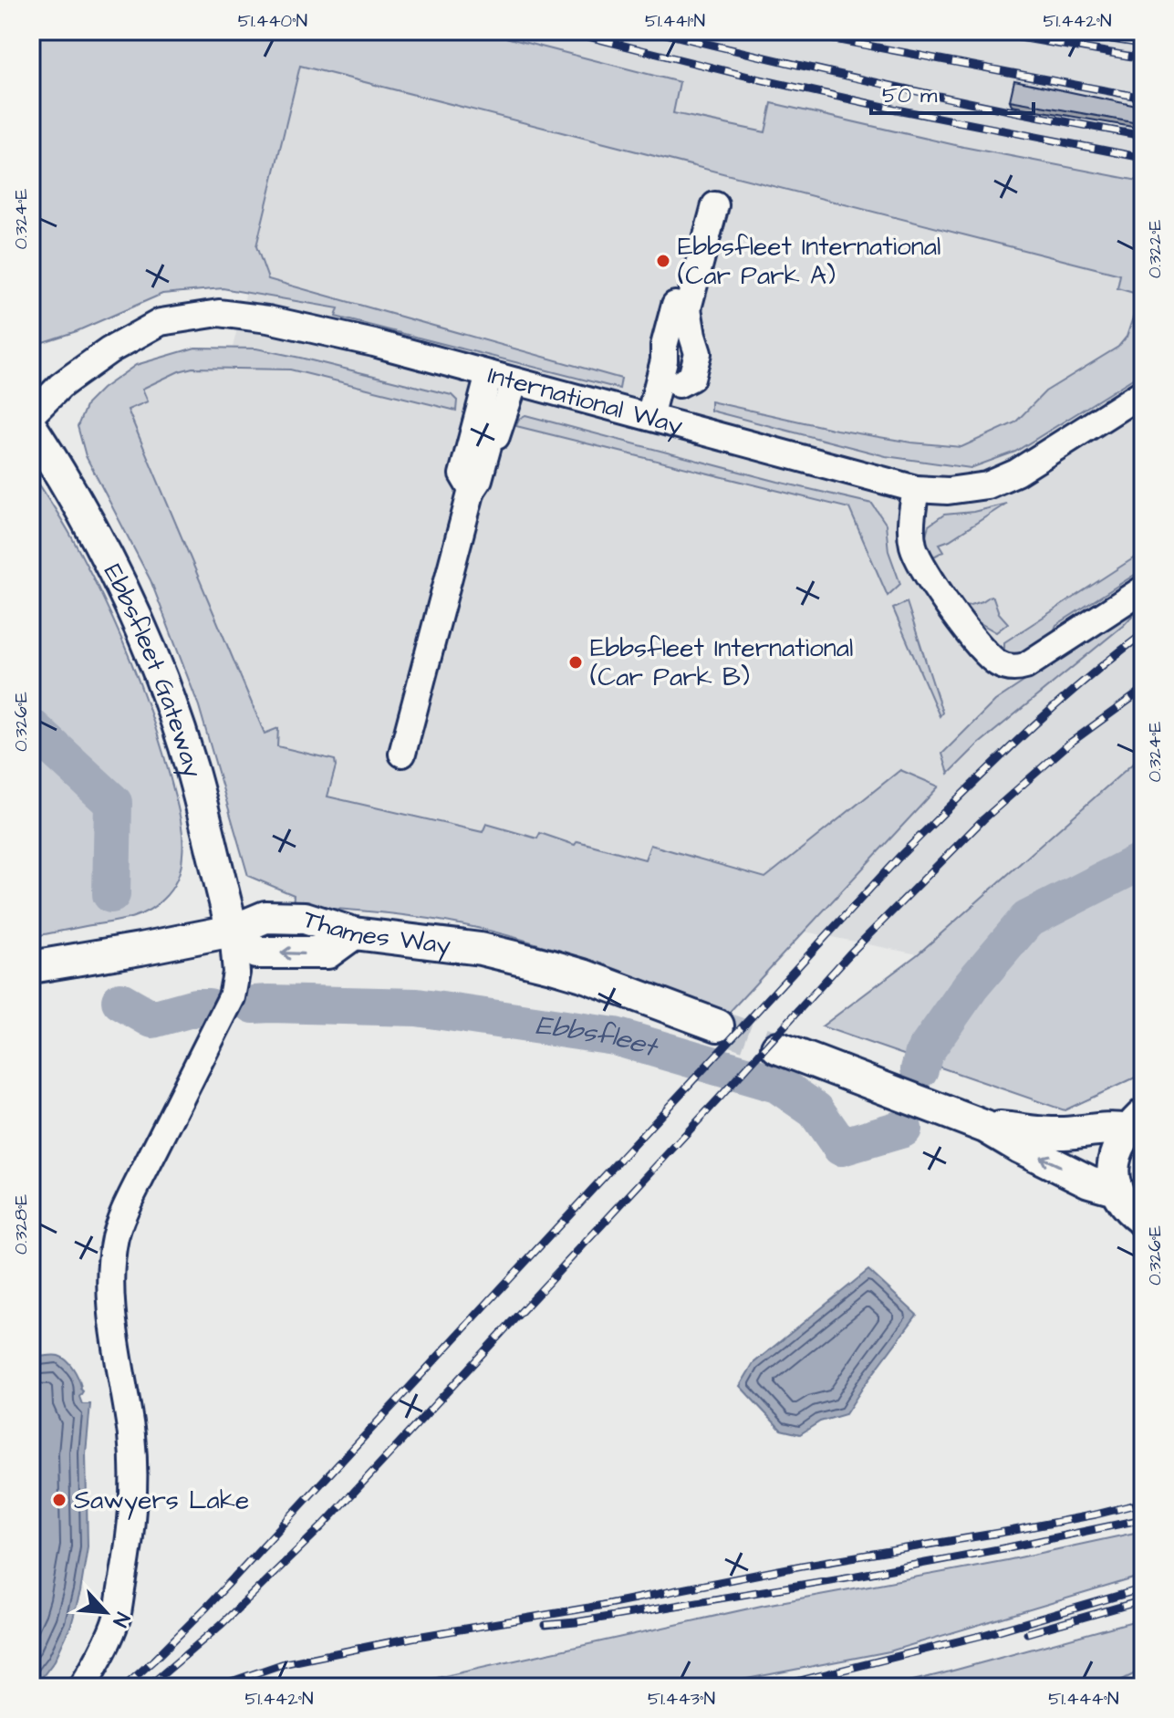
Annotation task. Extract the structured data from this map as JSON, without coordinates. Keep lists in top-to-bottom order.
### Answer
{
  "streets": {
    "main road": ["Ebbsfleet Gateway", "Thames Way"],
    "street": ["International Way"]
  },
  "crossings": [
    ["Ebbsfleet Gateway", "Thames Way"]
  ],
  "water": ["Ebbsfleet"],
  "places": ["Ebbsfleet International (Car Park A)", "Ebbsfleet International (Car Park B)", "Sawyers Lake"],
  "scale_bar": "50 m",
  "north": "bottom right",
  "coordinates": [
    "51.440°N",
    "51.441°N",
    "51.442°N",
    "0.324°E",
    "0.322°E",
    "0.326°E",
    "0.328°E",
    "51.443°N",
    "51.444°N"
  ]
}
